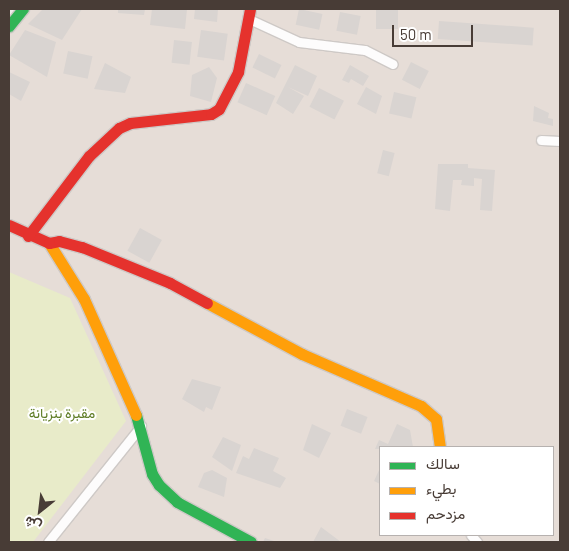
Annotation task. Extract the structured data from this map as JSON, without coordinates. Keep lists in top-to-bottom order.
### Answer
{
  "parks": ["مقبرة بنزيانة"],
  "legend": ["سالك", "بطيء", "مزدحم"],
  "scale_bar": "50 m",
  "north": "bottom left"
}
